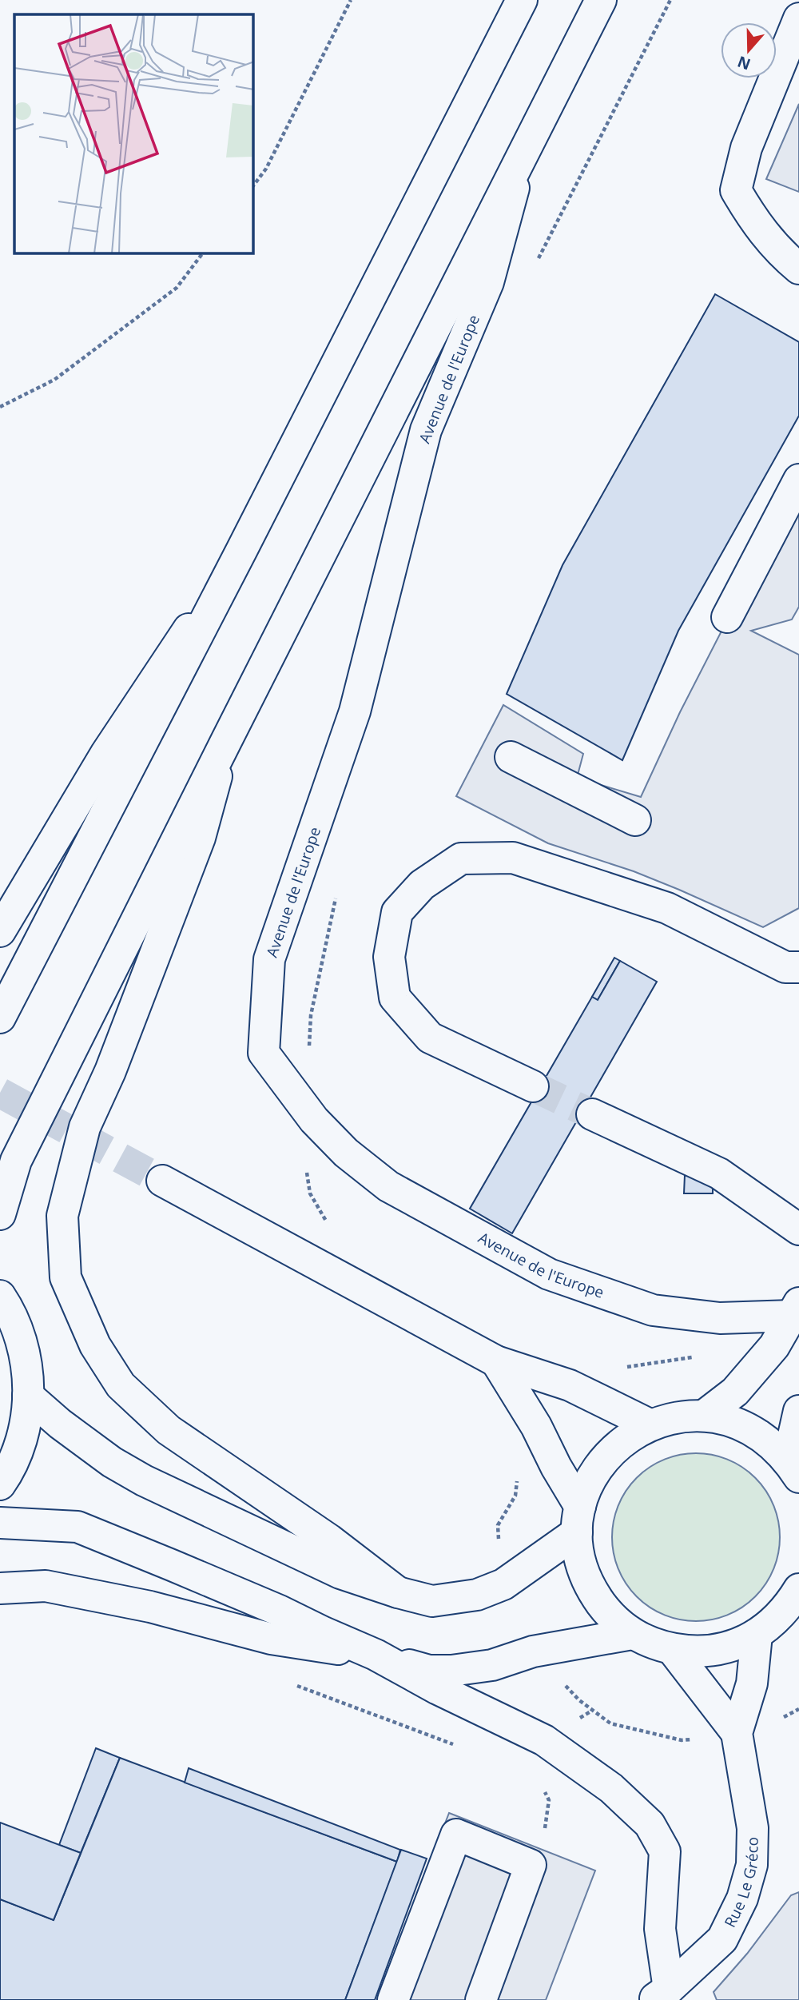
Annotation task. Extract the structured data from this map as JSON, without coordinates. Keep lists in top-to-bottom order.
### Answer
{
  "streets": {
    "street": ["Avenue de l'Europe", "Rue Le Gréco"]
  },
  "north": "bottom"
}
